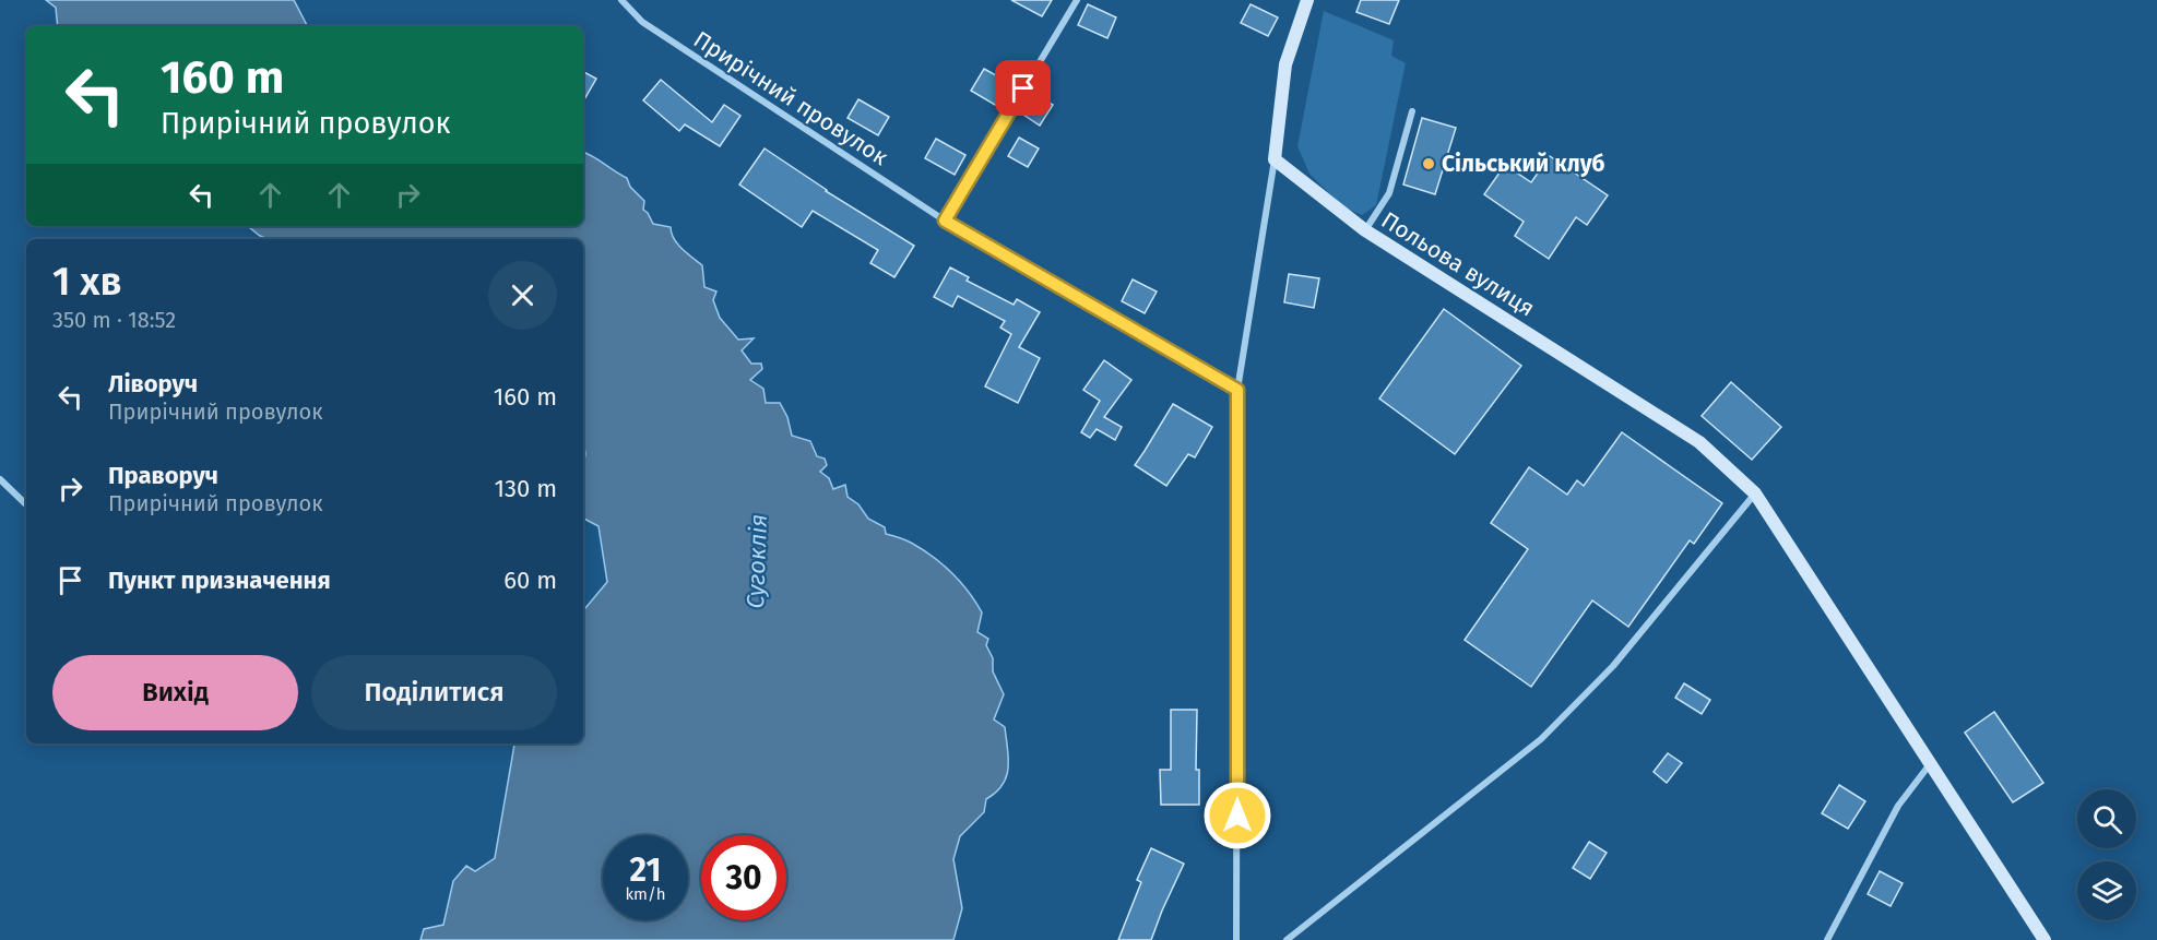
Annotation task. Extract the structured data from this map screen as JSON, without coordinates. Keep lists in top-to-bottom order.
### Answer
{
  "streets": {
    "street": ["Прирічний провулок", "Польова вулиця"]
  },
  "water": ["Сугоклія"],
  "places": ["Сільський клуб"],
  "page": {
    "turn": ["160 m", "Прирічний провулок"],
    "heading": ["1 хв", "350 m · 18:52"],
    "list": [
      {
        "name": "Ліворуч",
        "note": "Прирічний провулок",
        "value": "160 m"
      },
      {
        "name": "Праворуч",
        "note": "Прирічний провулок",
        "value": "130 m"
      },
      {
        "name": "Пункт призначення",
        "value": "60 m"
      }
    ],
    "buttons": ["Вихід", "Поділитися"],
    "speed": "21 km/h",
    "limit": "30"
  }
}
